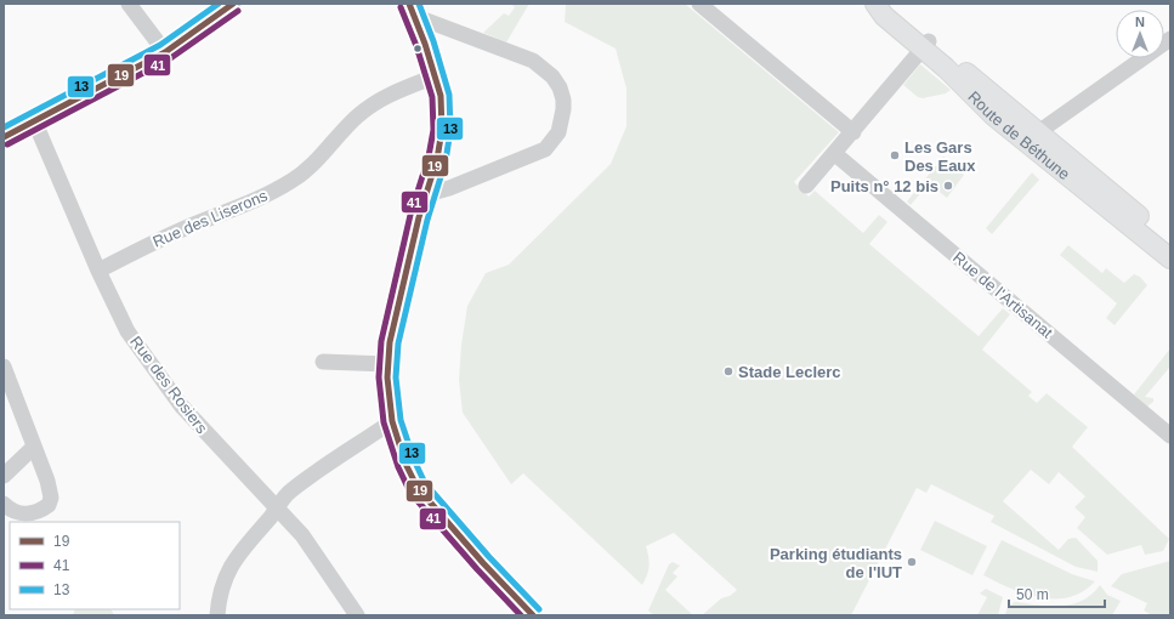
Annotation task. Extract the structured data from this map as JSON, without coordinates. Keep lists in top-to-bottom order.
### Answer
{
  "streets": {
    "main road": ["Route de Béthune"],
    "street": ["Rue des Liserons", "Rue de l'Artisanat", "Rue des Rosiers"]
  },
  "crossings": [
    ["Rue des Liserons", "Rue des Rosiers"]
  ],
  "places": [
    "Les Gars Des Eaux",
    "Puits n° 12 bis",
    "Stade Leclerc",
    "Parking étudiants de l'IUT"
  ],
  "lines": ["transit line 19", "transit line 13", "transit line 41"],
  "legend": ["19", "41", "13"],
  "scale_bar": "50 m",
  "north": "top"
}
